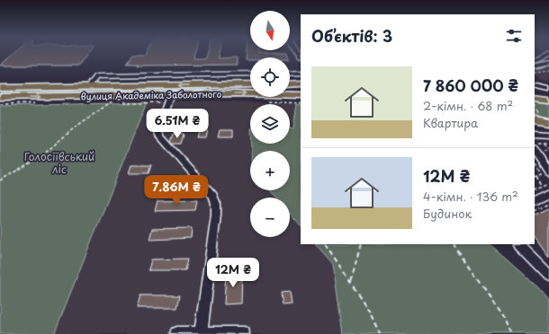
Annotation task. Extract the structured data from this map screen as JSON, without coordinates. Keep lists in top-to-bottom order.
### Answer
{
  "streets": {
    "highway": ["вулиця Академіка Заболотного"]
  },
  "parks": ["Голосіївський ліс"],
  "north": "bottom",
  "page": {
    "map_buttons": ["+", "−"],
    "heading": "Об’єктів: 3",
    "list": [
      {
        "name": "7 860 000 ₴",
        "note": "2-кімн. · 68 m² · Квартира"
      },
      {
        "name": "12M ₴",
        "note": "4-кімн. · 136 m² · Будинок"
      }
    ],
    "price": ["6.51M ₴", "7.86M ₴", "12M ₴"]
  }
}
